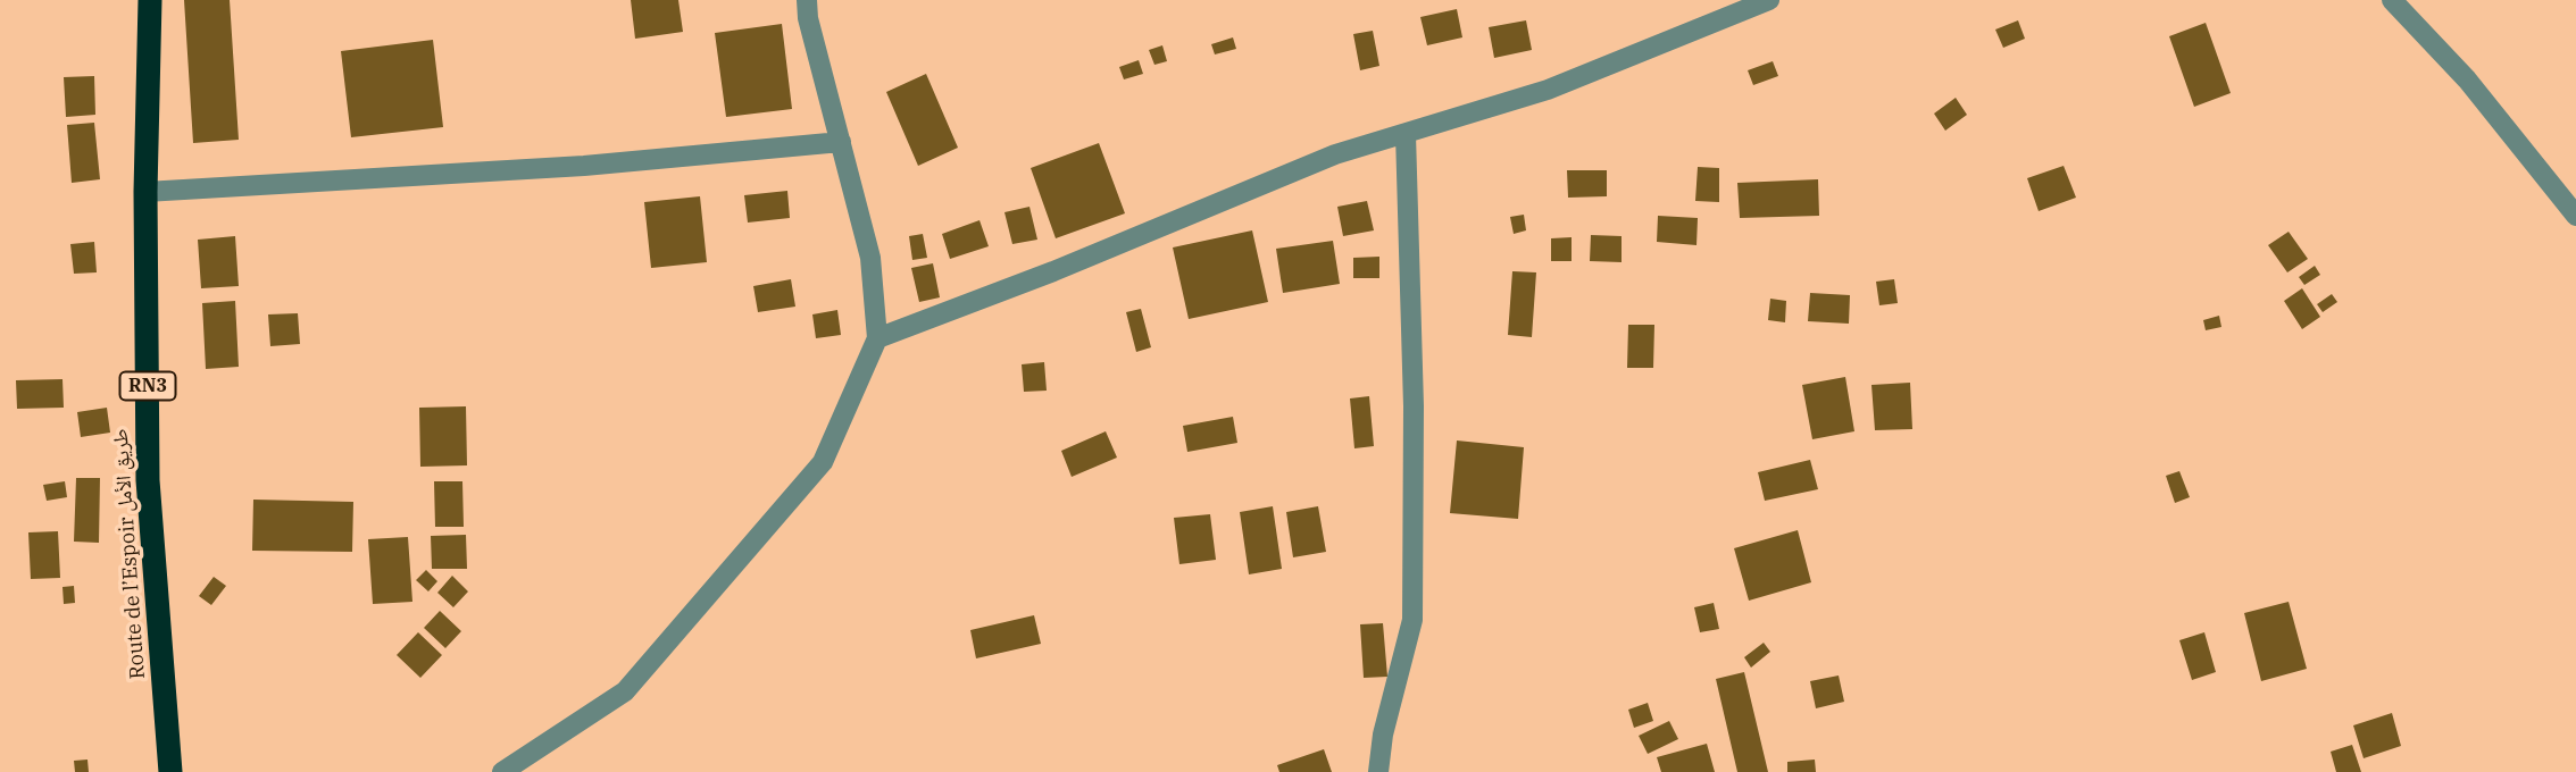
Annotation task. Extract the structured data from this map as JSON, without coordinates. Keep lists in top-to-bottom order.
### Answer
{
  "streets": {
    "highway": ["RN3", "Route de l’Espoir طريق الأمل"]
  }
}
